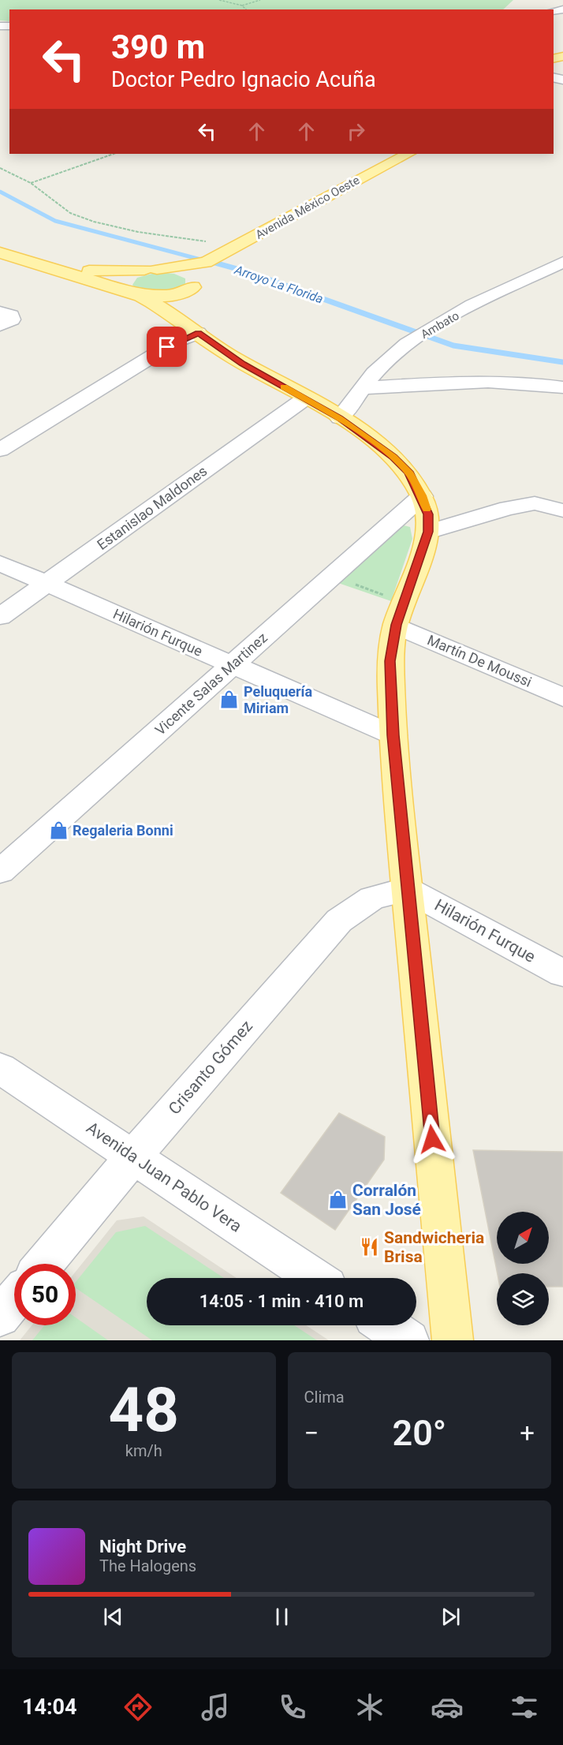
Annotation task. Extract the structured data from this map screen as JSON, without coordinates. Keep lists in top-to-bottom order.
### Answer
{
  "streets": {
    "main road": ["Avenida México Oeste"],
    "street": [
      "Ambato",
      "Estanislao Maldones",
      "Hilarión Furque",
      "Martín De Moussi",
      "Vicente Salas Martinez",
      "Crisanto Gómez",
      "Avenida Juan Pablo Vera"
    ]
  },
  "crossings": [
    ["Estanislao Maldones", "Hilarión Furque"],
    ["Hilarión Furque", "Vicente Salas Martinez"],
    ["Hilarión Furque", "Crisanto Gómez"],
    ["Crisanto Gómez", "Avenida Juan Pablo Vera"]
  ],
  "water": ["Arroyo La Florida"],
  "places": {
    "shop": ["Peluquería Miriam", "Regaleria Bonni", "Corralón San José"],
    "restaurant": ["Sandwicheria Brisa"]
  },
  "north": "top right",
  "page": {
    "turn": ["390 m", "Doctor Pedro Ignacio Acuña"],
    "limit": "50",
    "trip": "14:05 · 1 min · 410 m",
    "tile": [
      ["48", "km/h"],
      "Clima"
    ],
    "heat": ["−", "20°", "+"],
    "song": ["Night Drive", "The Halogens"],
    "tabs": "14:04"
  }
}
